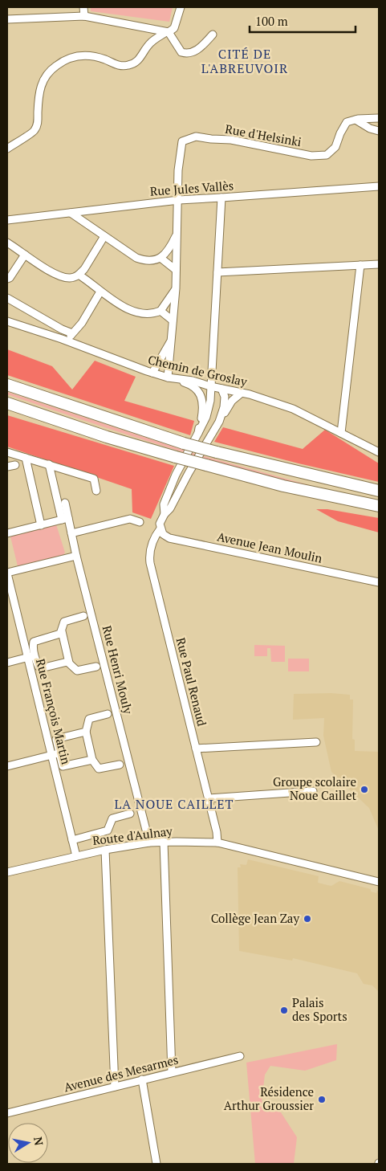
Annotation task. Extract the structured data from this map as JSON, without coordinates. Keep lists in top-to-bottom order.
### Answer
{
  "streets": {
    "street": [
      "Rue d'Helsinki",
      "Rue Jules Vallès",
      "Chemin de Groslay",
      "Avenue Jean Moulin",
      "Rue Henri Mouly",
      "Rue Paul Renaud",
      "Rue François Martin",
      "Route d'Aulnay",
      "Avenue des Mesarmes"
    ]
  },
  "crossings": [
    ["Rue d'Helsinki", "Rue Jules Vallès"],
    ["Avenue Jean Moulin", "Rue Paul Renaud"],
    ["Rue Henri Mouly", "Route d'Aulnay"],
    ["Rue Paul Renaud", "Route d'Aulnay"],
    ["Rue François Martin", "Route d'Aulnay"]
  ],
  "districts": ["CITÉ DE L'ABREUVOIR", "LA NOUE CAILLET"],
  "places": [
    "Groupe scolaire Noue Caillet",
    "Collège Jean Zay",
    "Palais des Sports",
    "Résidence Arthur Groussier"
  ],
  "scale_bar": "100 m",
  "north": "right"
}
